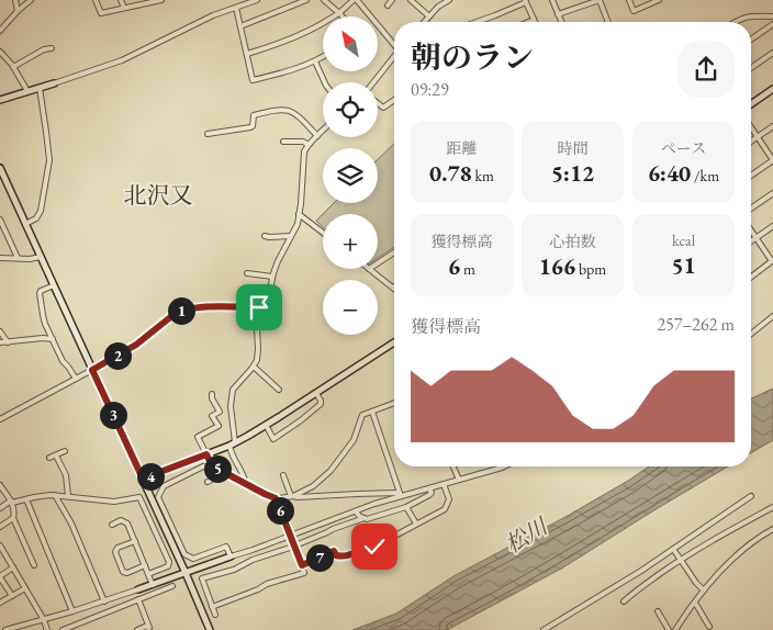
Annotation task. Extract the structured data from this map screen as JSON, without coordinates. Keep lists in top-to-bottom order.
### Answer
{
  "districts": ["北沢又"],
  "water": ["松川"],
  "north": "top left",
  "page": {
    "map_buttons": ["+", "−"],
    "heading": ["朝のラン", "09:29"],
    "stats": [
      ["距離", "0.78 km"],
      ["時間", "5:12"],
      ["ペース", "6:40 /km"],
      ["獲得標高", "6 m"],
      ["心拍数", "166 bpm"],
      ["kcal", "51"]
    ],
    "pins": [
      "1",
      "2",
      "3",
      "5",
      "4",
      "6",
      "7"
    ],
    "chart": ["獲得標高", "257–262 m"]
  }
}
